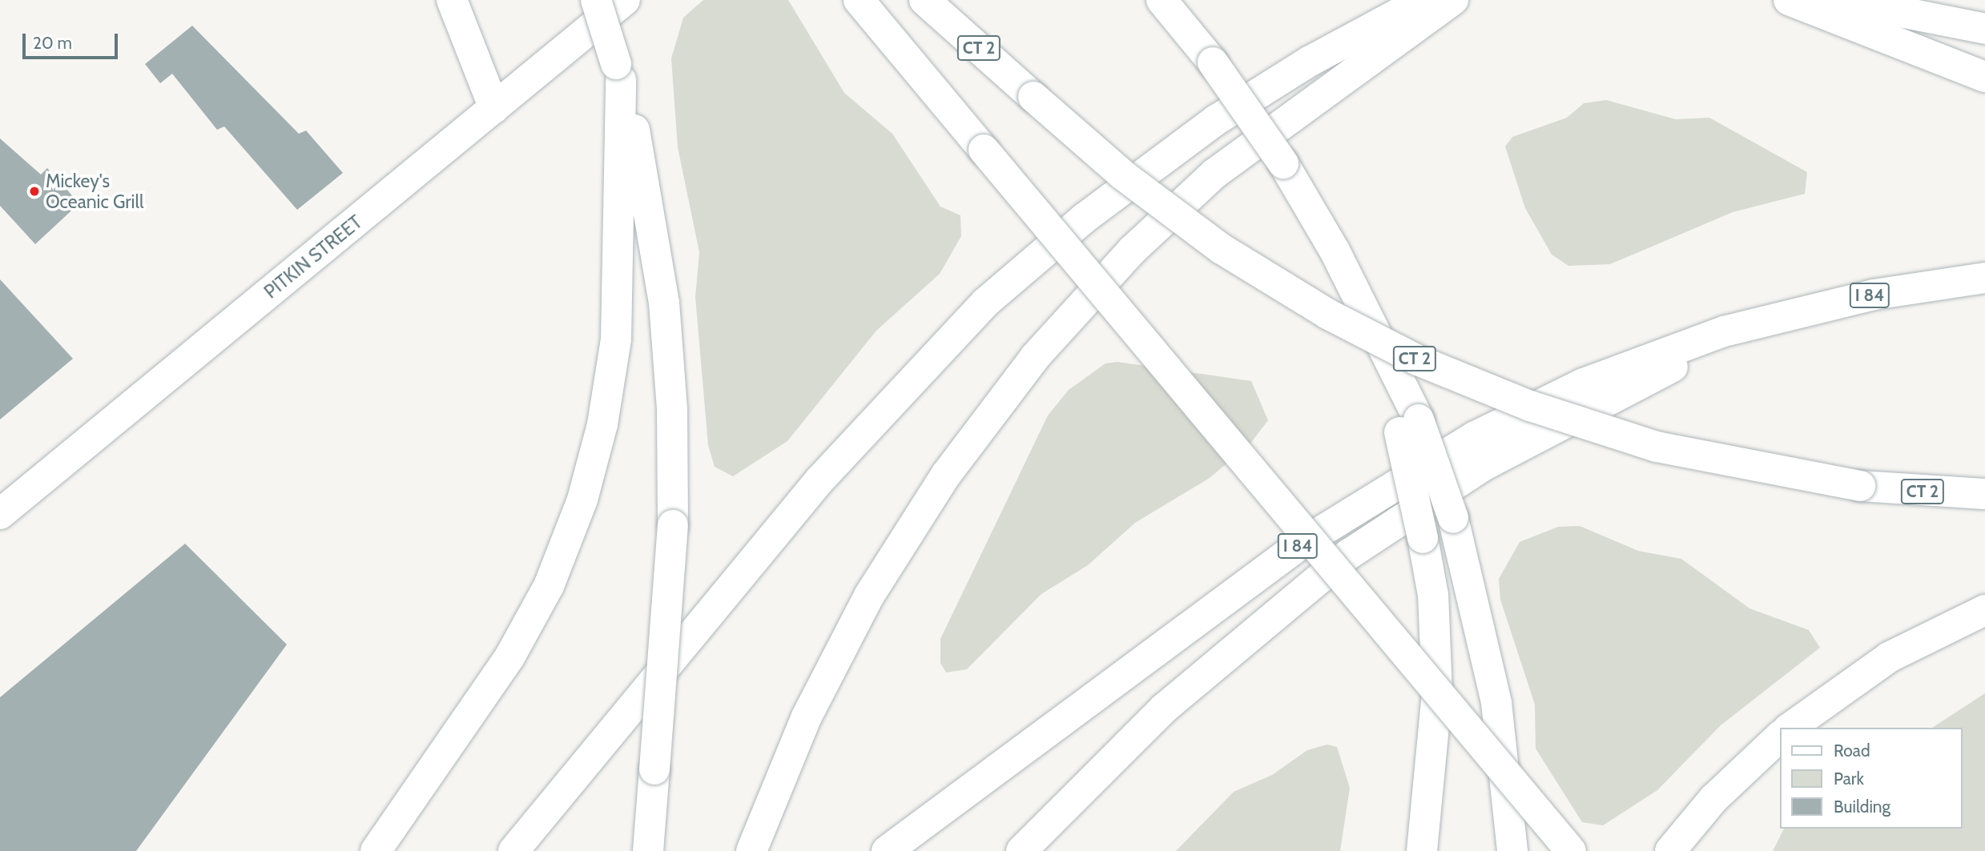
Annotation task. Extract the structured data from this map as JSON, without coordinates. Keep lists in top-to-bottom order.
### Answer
{
  "streets": {
    "main road": ["CT 2", "PITKIN STREET", "I 84"]
  },
  "places": ["Mickey's Oceanic Grill"],
  "legend": ["Road", "Park", "Building"],
  "scale_bar": "20 m"
}
